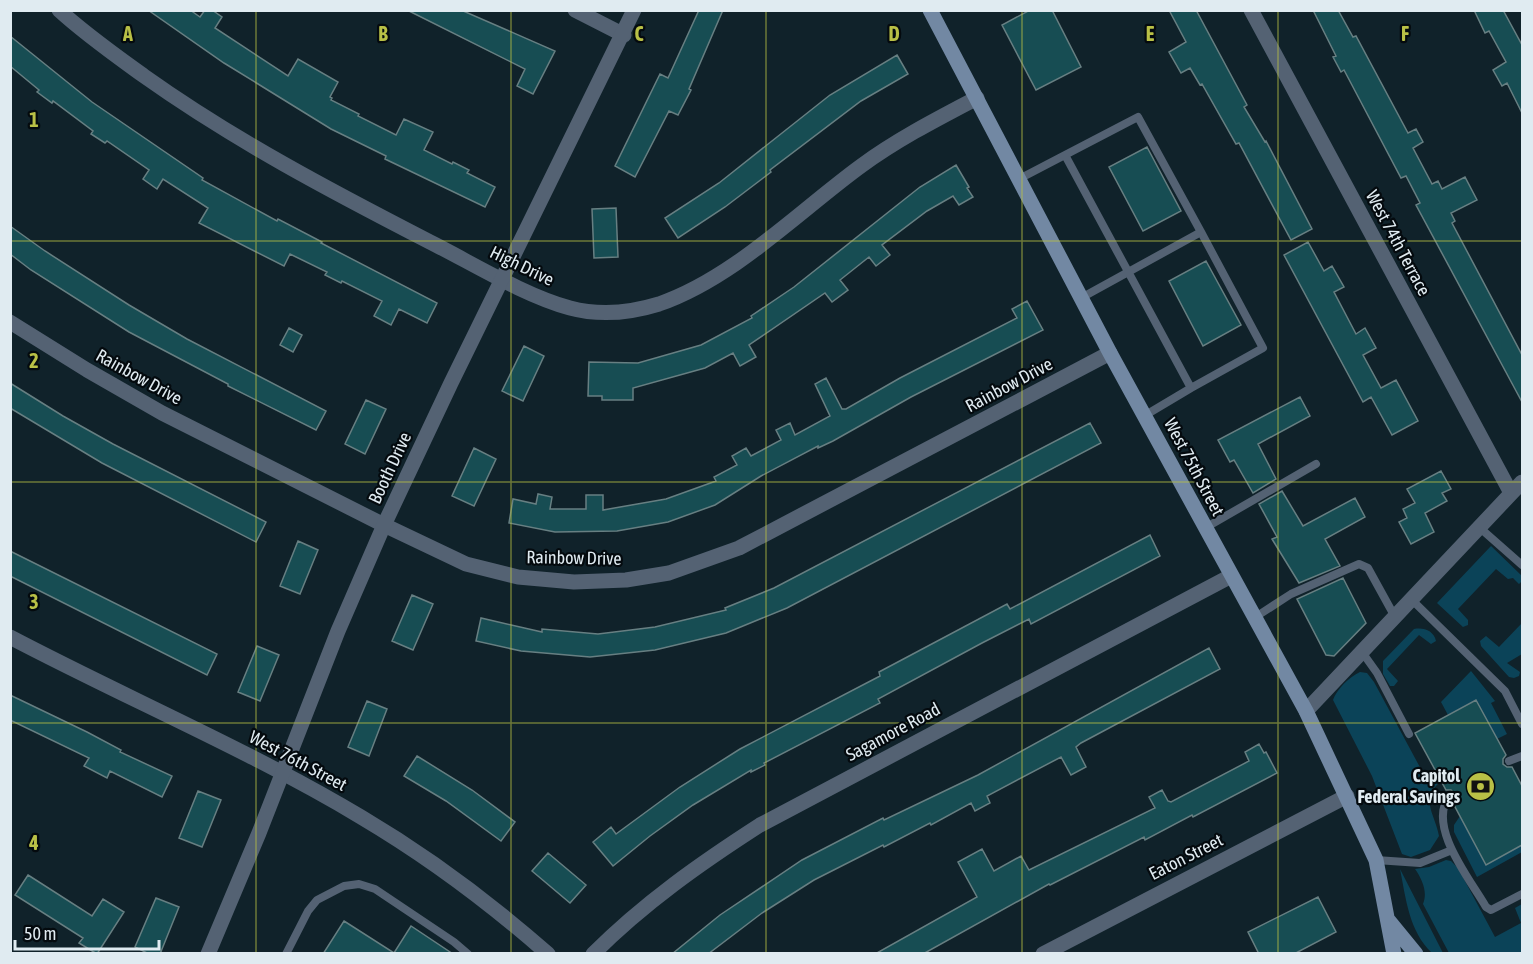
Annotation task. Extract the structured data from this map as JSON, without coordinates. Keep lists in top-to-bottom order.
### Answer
{
  "streets": {
    "main road": ["West 75th Street"],
    "street": [
      "West 74th Terrace",
      "High Drive",
      "Rainbow Drive",
      "Booth Drive",
      "Sagamore Road",
      "West 76th Street",
      "Eaton Street"
    ]
  },
  "crossings": [
    ["High Drive", "West 75th Street"],
    ["High Drive", "Booth Drive"],
    ["Rainbow Drive", "West 75th Street"],
    ["Rainbow Drive", "Booth Drive"],
    ["West 75th Street", "Sagamore Road"],
    ["West 75th Street", "Eaton Street"],
    ["Booth Drive", "West 76th Street"]
  ],
  "places": {
    "bank": ["Capitol Federal Savings"]
  },
  "scale_bar": "50 m",
  "grid": {
    "columns": [
      "A",
      "B",
      "C",
      "D",
      "E",
      "F"
    ],
    "rows": [
      "1",
      "2",
      "3",
      "4"
    ]
  }
}
